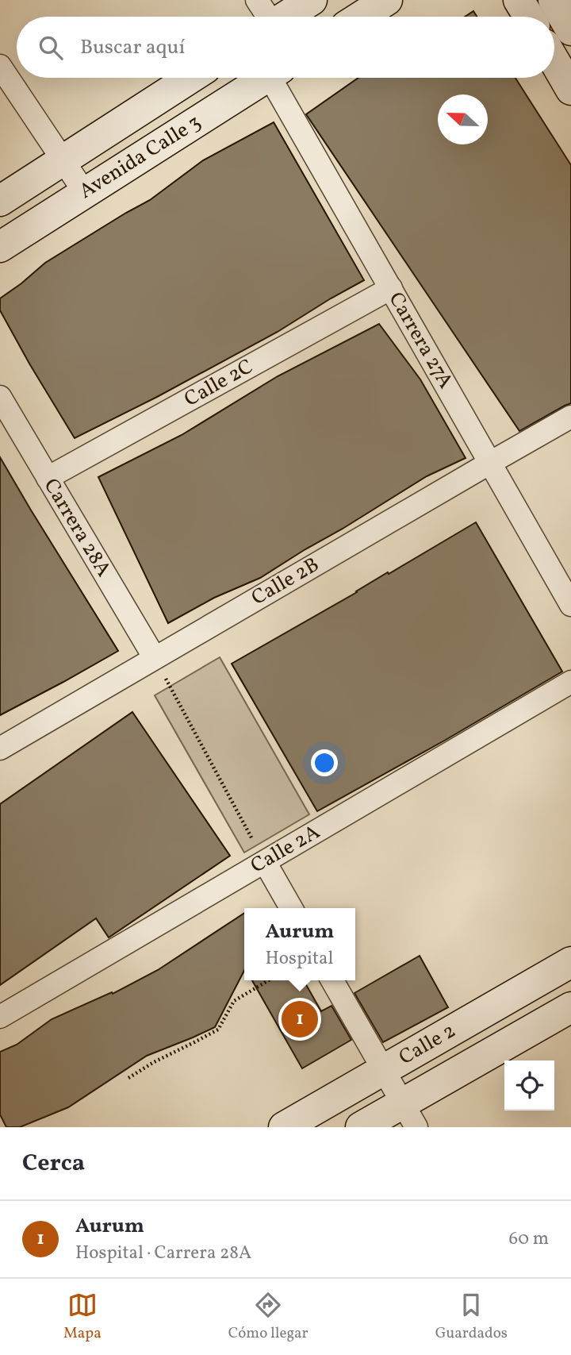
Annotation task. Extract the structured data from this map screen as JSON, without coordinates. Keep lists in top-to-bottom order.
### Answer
{
  "streets": {
    "street": [
      "Avenida Calle 3",
      "Carrera 27A",
      "Calle 2C",
      "Carrera 28A",
      "Calle 2B",
      "Calle 2A",
      "Calle 2"
    ]
  },
  "crossings": [
    ["Carrera 27A", "Calle 2C"],
    ["Carrera 27A", "Calle 2B"],
    ["Calle 2C", "Carrera 28A"],
    ["Carrera 28A", "Calle 2B"]
  ],
  "north": "left",
  "page": {
    "search": "Buscar aquí",
    "popup": ["Aurum", "Hospital"],
    "pins": "1",
    "heading": "Cerca",
    "list": [
      {
        "mark": "1",
        "name": "Aurum",
        "note": "Hospital · Carrera 28A",
        "value": "60 m"
      }
    ],
    "nav": ["Mapa", "Cómo llegar", "Guardados"]
  }
}
